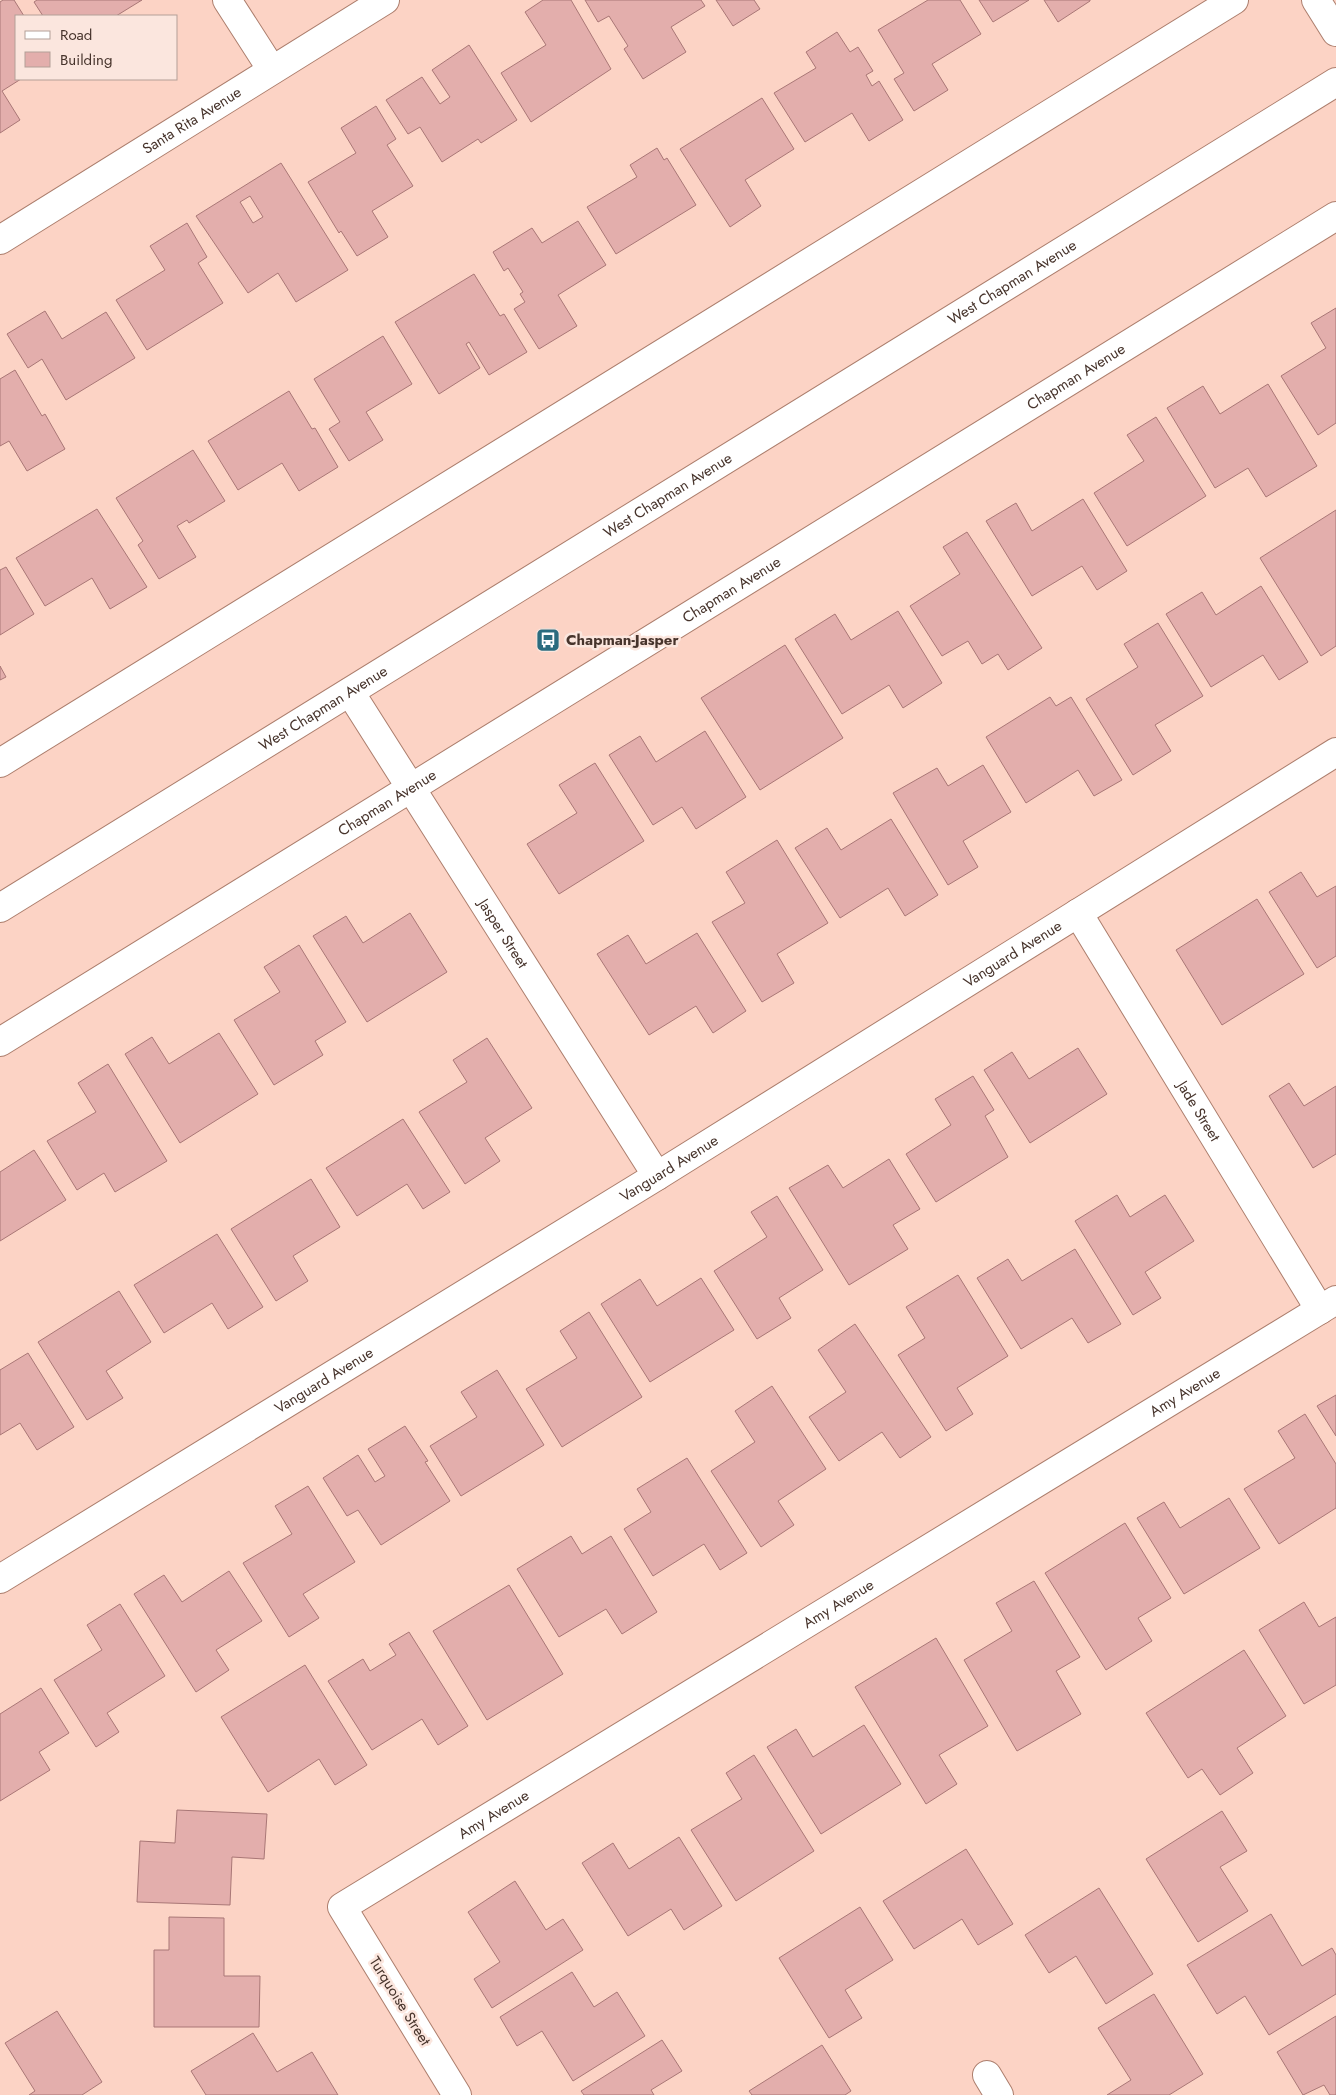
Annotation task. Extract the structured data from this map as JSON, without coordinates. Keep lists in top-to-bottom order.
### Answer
{
  "streets": {
    "street": [
      "Santa Rita Avenue",
      "West Chapman Avenue",
      "Chapman Avenue",
      "Jasper Street",
      "Vanguard Avenue",
      "Jade Street",
      "Amy Avenue",
      "Turquoise Street"
    ]
  },
  "crossings": [
    ["West Chapman Avenue", "Jasper Street"],
    ["Chapman Avenue", "Jasper Street"],
    ["Jasper Street", "Vanguard Avenue"],
    ["Vanguard Avenue", "Jade Street"],
    ["Jade Street", "Amy Avenue"],
    ["Amy Avenue", "Turquoise Street"]
  ],
  "places": {
    "bus stop": ["Chapman-Jasper"]
  },
  "legend": ["Road", "Building"]
}
